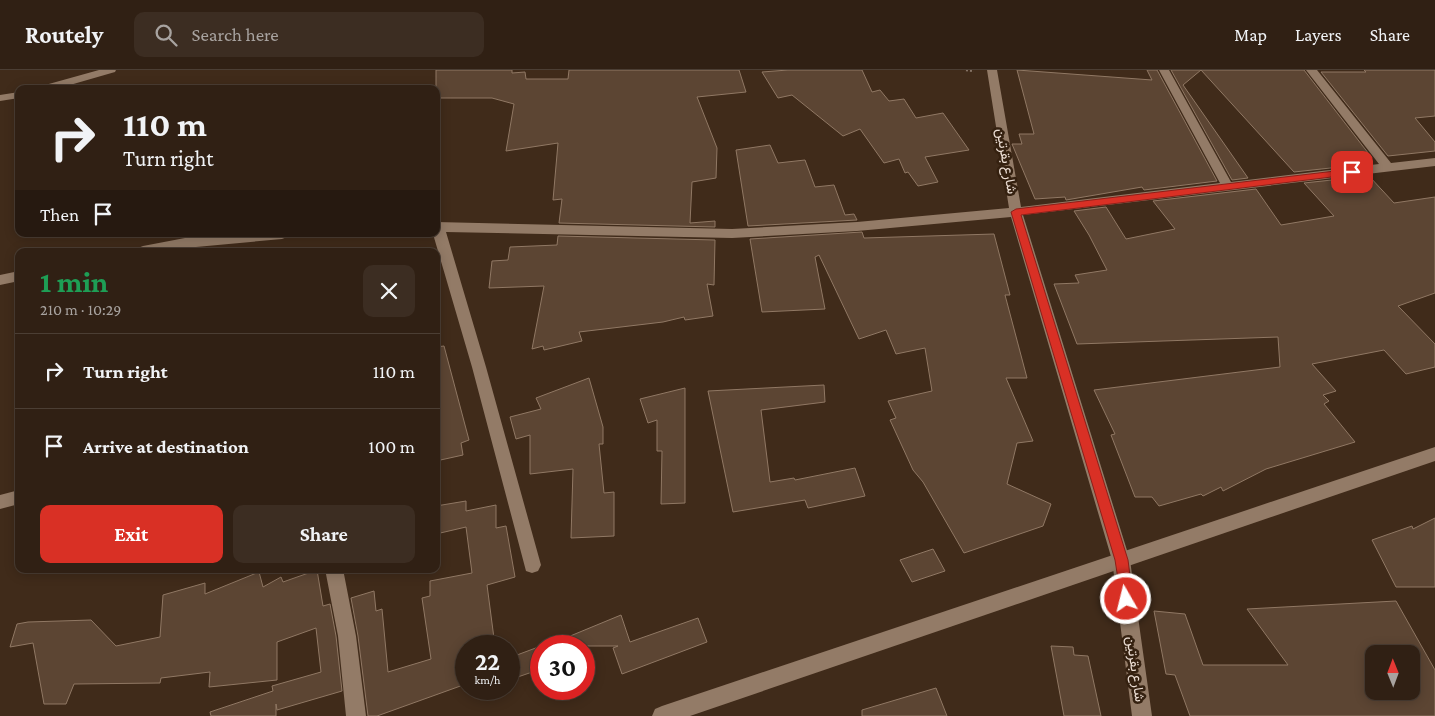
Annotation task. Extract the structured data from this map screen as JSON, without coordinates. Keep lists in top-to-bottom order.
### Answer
{
  "streets": {
    "street": ["شارع بقرتين"]
  },
  "north": "top",
  "page": {
    "header": "Routely",
    "search": "Search here",
    "nav": ["Map", "Layers", "Share"],
    "turn": ["110 m", "Turn right"],
    "then": "Then",
    "heading": ["1 min", "210 m · 10:29"],
    "list": [
      {
        "name": "Turn right",
        "value": "110 m"
      },
      {
        "name": "Arrive at destination",
        "value": "100 m"
      }
    ],
    "buttons": ["Exit", "Share"],
    "speed": "22 km/h",
    "limit": "30"
  }
}
